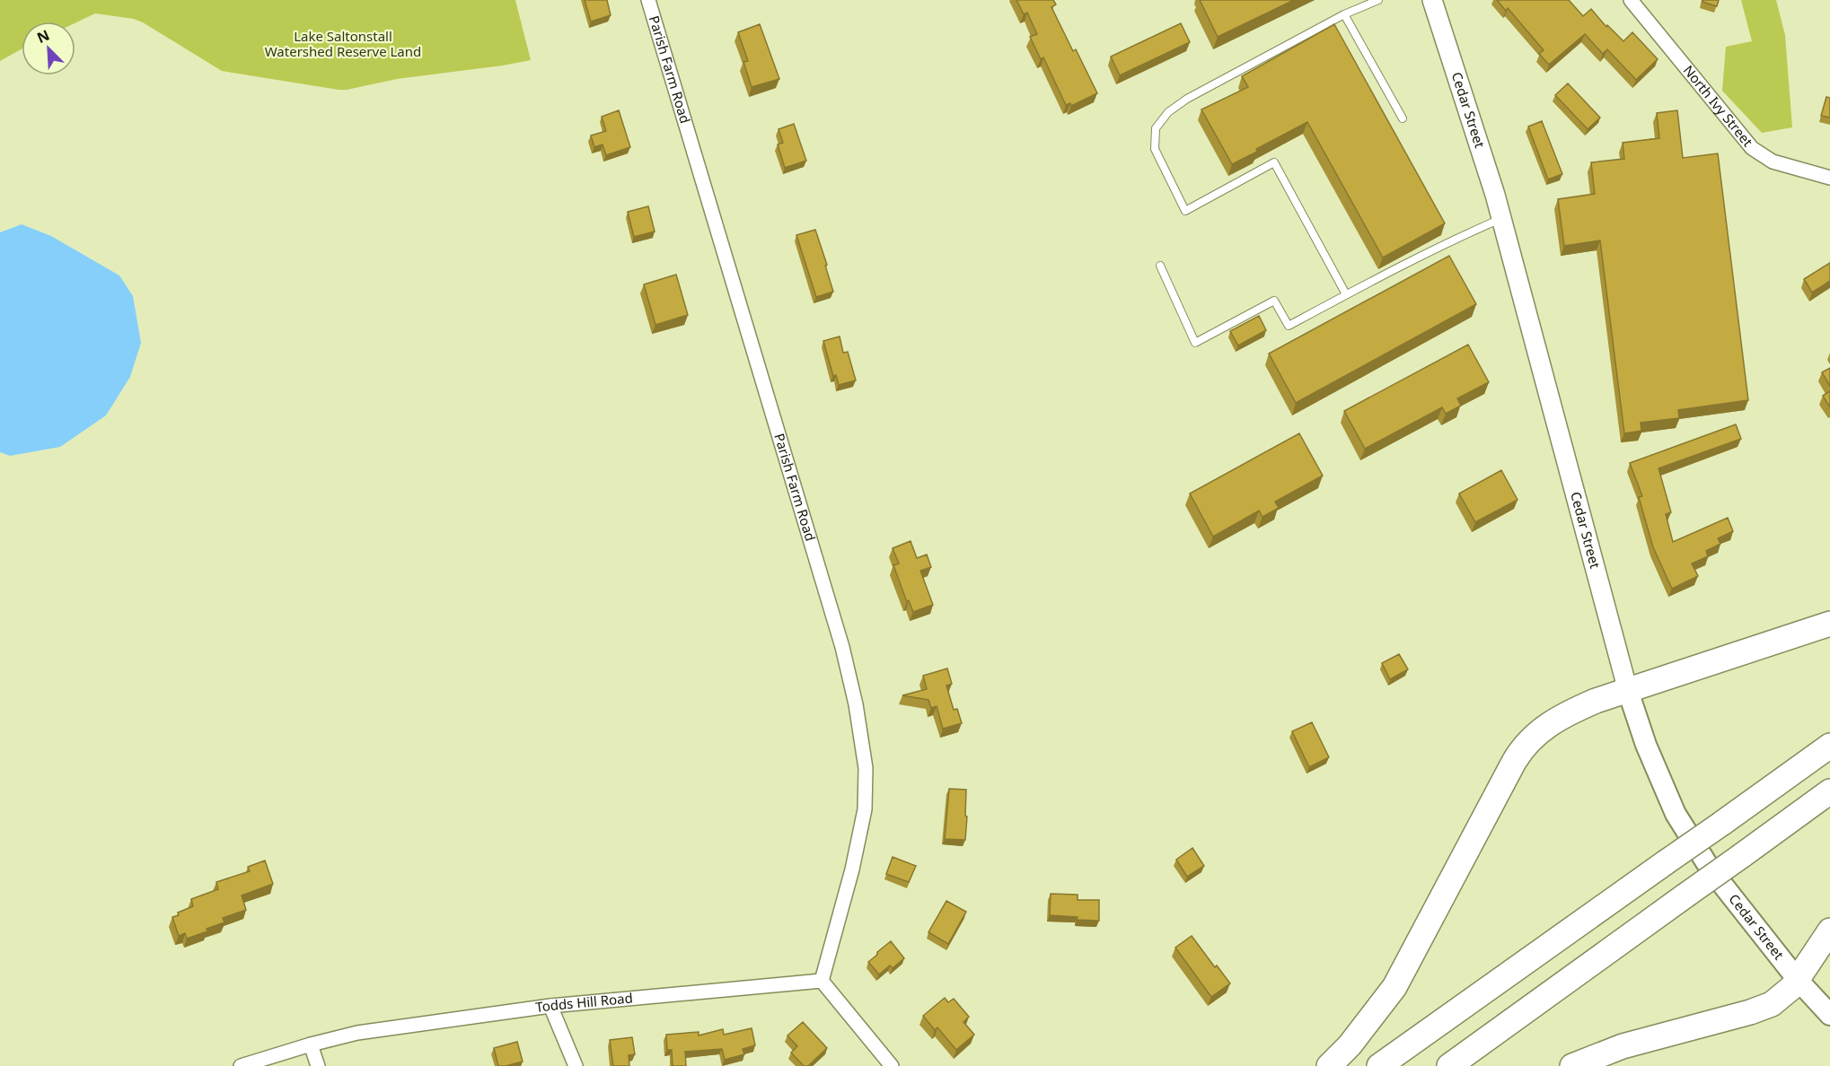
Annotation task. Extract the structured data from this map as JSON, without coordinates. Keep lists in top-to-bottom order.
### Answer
{
  "streets": {
    "main road": ["Cedar Street"],
    "street": ["Parish Farm Road", "North Ivy Street", "Todds Hill Road"]
  },
  "crossings": [
    ["Parish Farm Road", "Todds Hill Road"]
  ],
  "parks": ["Lake Saltonstall Watershed Reserve Land"],
  "north": "top left"
}
